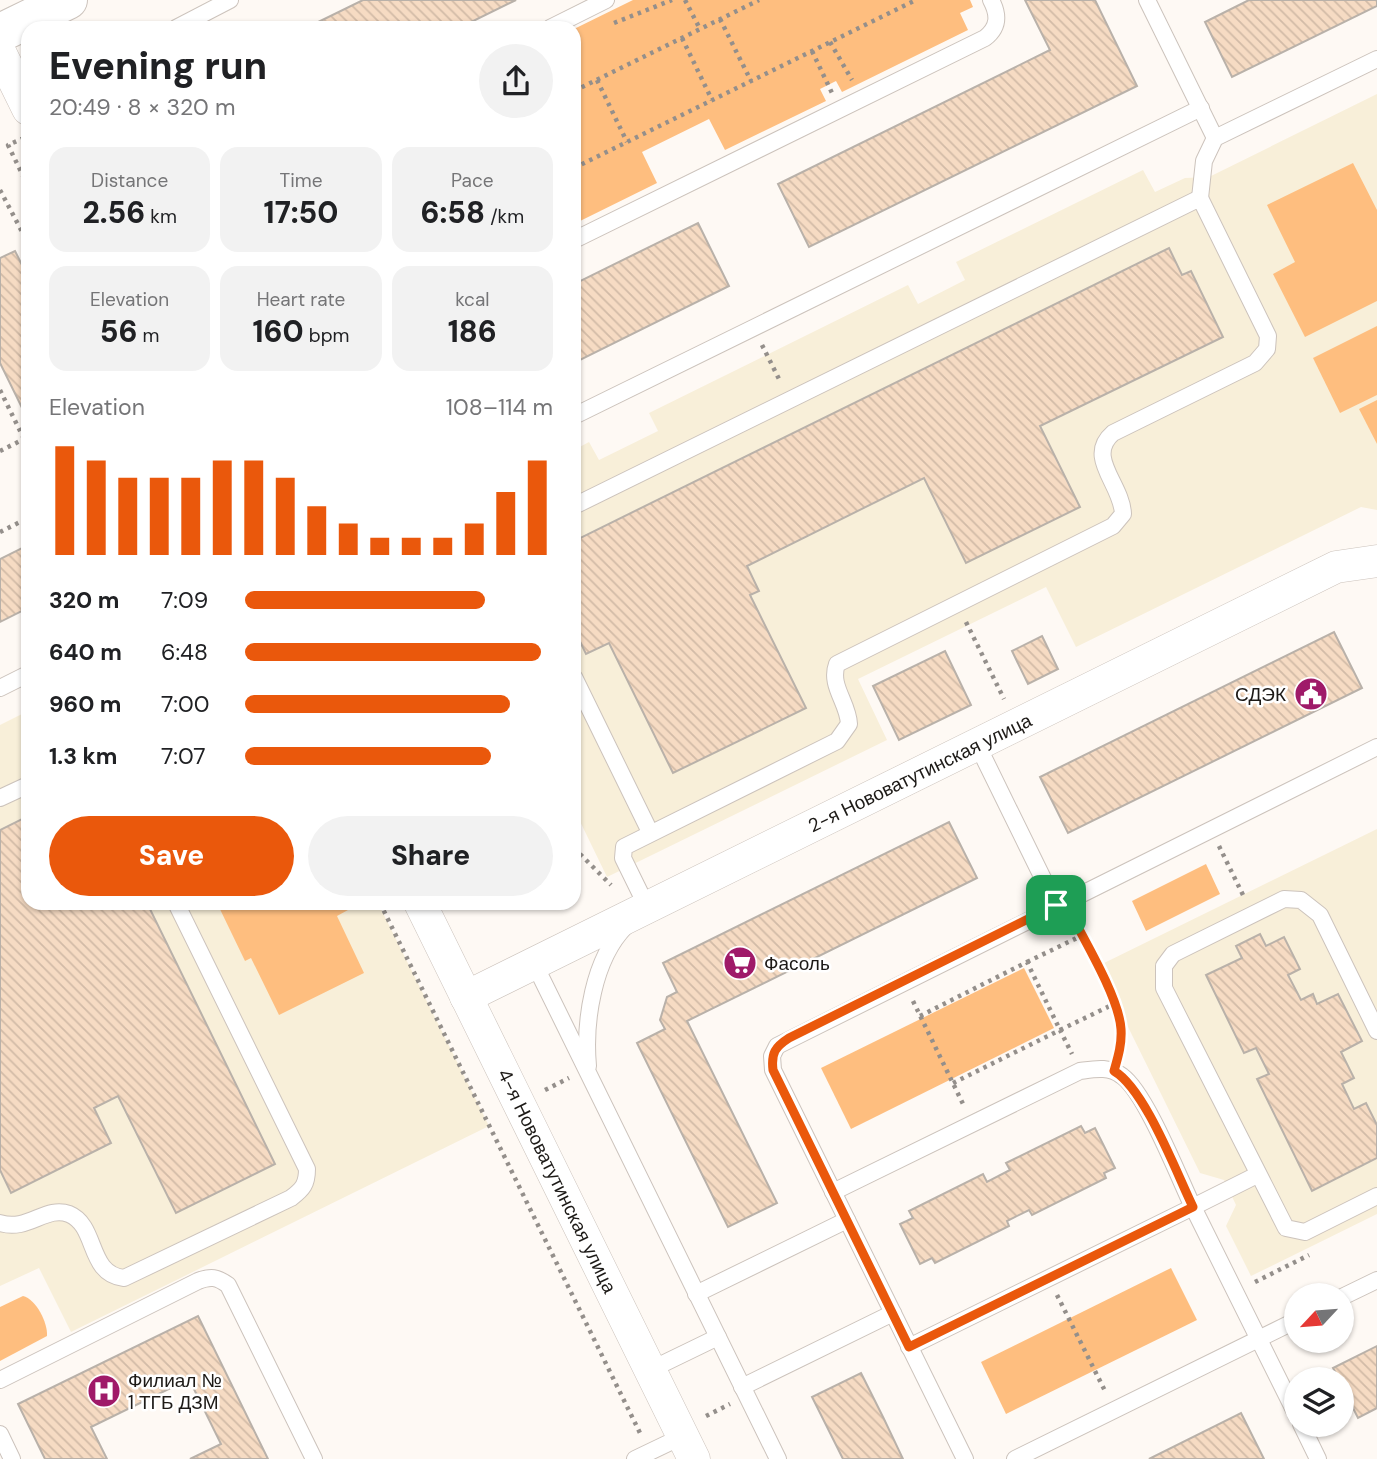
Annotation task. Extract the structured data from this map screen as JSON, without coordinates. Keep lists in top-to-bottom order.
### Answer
{
  "streets": {
    "street": ["2-я Нововатутинская улица", "4-я Нововатутинская улица"]
  },
  "crossings": [
    ["2-я Нововатутинская улица", "4-я Нововатутинская улица"]
  ],
  "places": {
    "public building": ["СДЭК"],
    "supermarket": ["Фасоль"],
    "hospital": ["Филиал № 1 ТГБ ДЗМ"]
  },
  "north": "bottom left",
  "page": {
    "heading": ["Evening run", "20:49 · 8 × 320 m"],
    "stats": [
      ["Distance", "2.56 km"],
      ["Time", "17:50"],
      ["Pace", "6:58 /km"],
      ["Elevation", "56 m"],
      ["Heart rate", "160 bpm"],
      ["kcal", "186"]
    ],
    "chart": ["Elevation", "108–114 m"],
    "list": [
      {
        "name": "320 m",
        "note": "7:09"
      },
      {
        "name": "640 m",
        "note": "6:48"
      },
      {
        "name": "960 m",
        "note": "7:00"
      },
      {
        "name": "1.3 km",
        "note": "7:07"
      }
    ],
    "buttons": ["Save", "Share"]
  }
}
